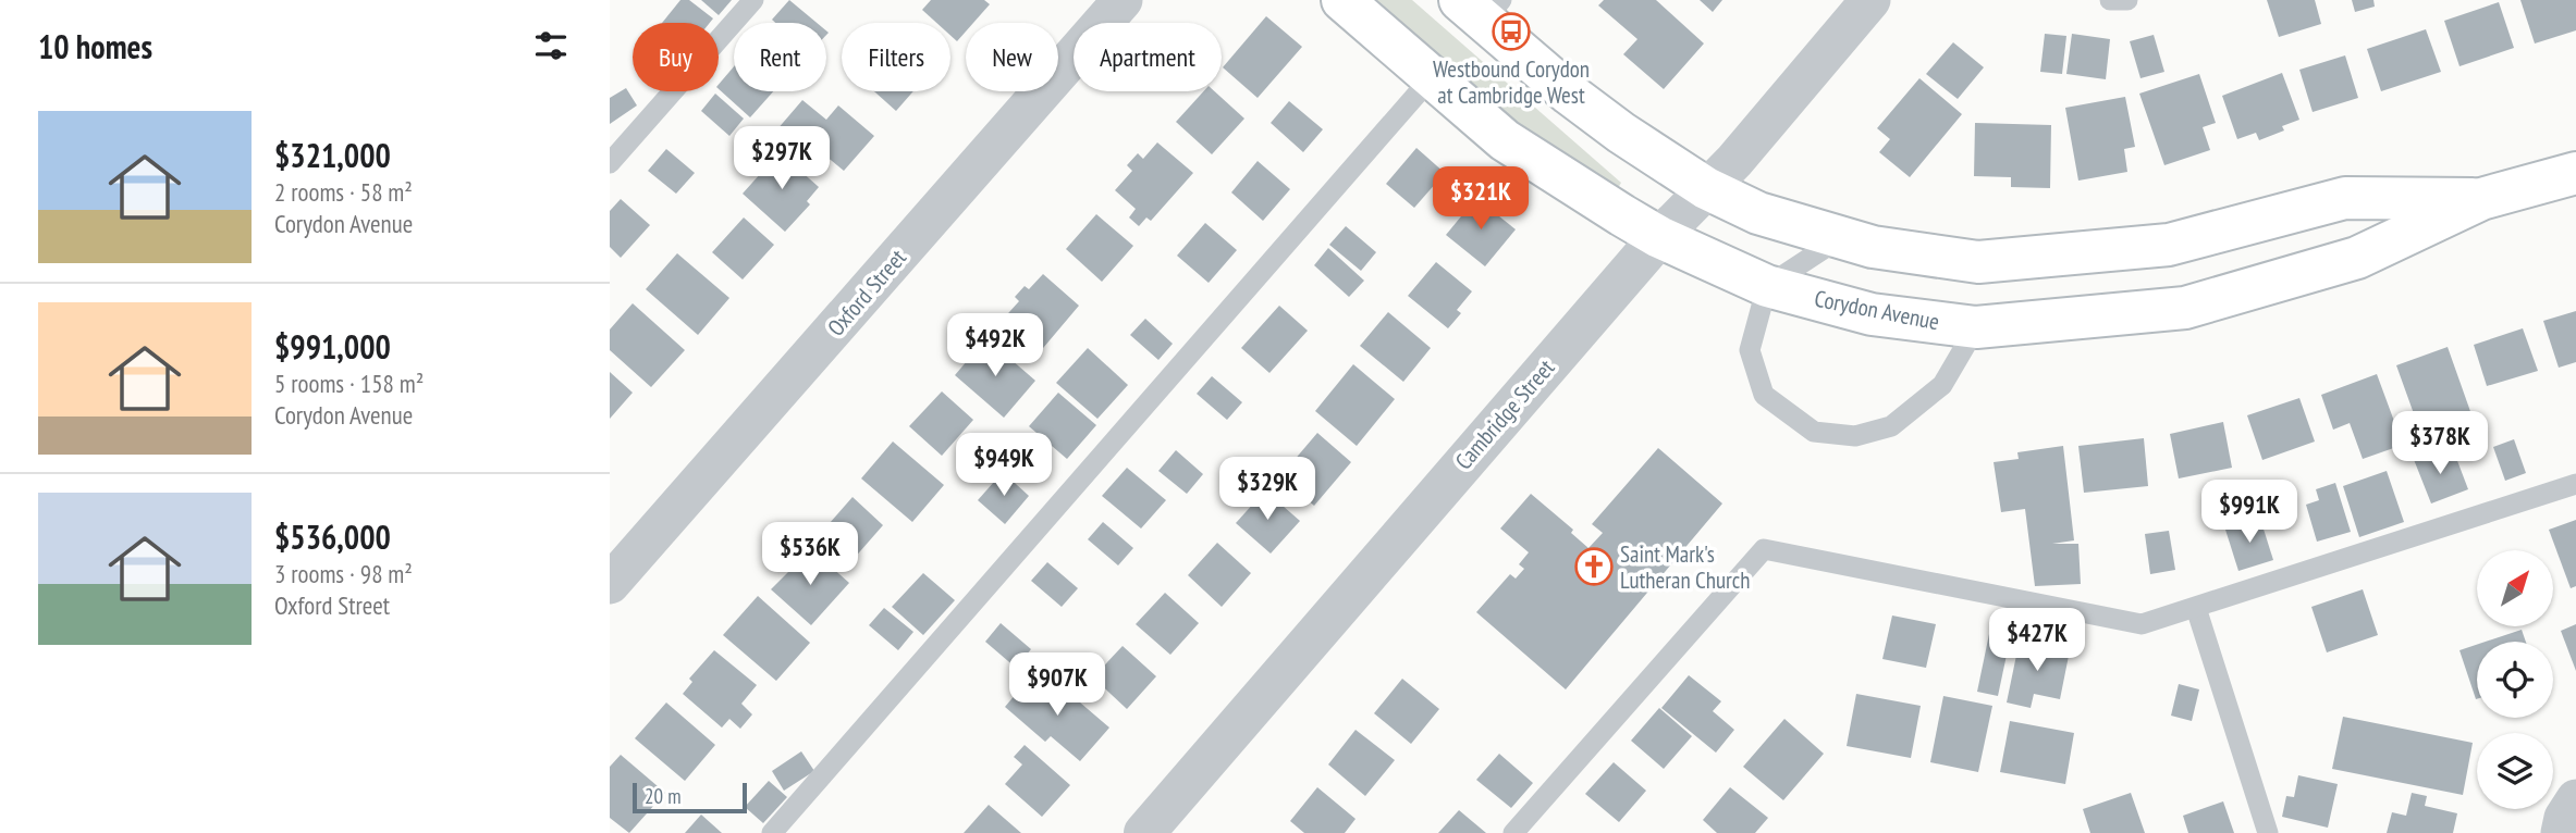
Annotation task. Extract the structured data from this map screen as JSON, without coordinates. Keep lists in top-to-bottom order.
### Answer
{
  "streets": {
    "main road": ["Corydon Avenue"],
    "street": ["Oxford Street", "Cambridge Street"]
  },
  "crossings": [
    ["Corydon Avenue", "Cambridge Street"]
  ],
  "places": {
    "bus stop": ["Westbound Corydon at Cambridge West"],
    "church": ["Saint Mark's Lutheran Church"]
  },
  "scale_bar": "20 m",
  "north": "top right",
  "page": {
    "heading": "10 homes",
    "chip": [
      "Buy",
      "Rent",
      "Filters",
      "New",
      "Apartment"
    ],
    "list": [
      {
        "name": "$321,000",
        "note": "2 rooms · 58 m² · Corydon Avenue"
      },
      {
        "name": "$991,000",
        "note": "5 rooms · 158 m² · Corydon Avenue"
      },
      {
        "name": "$536,000",
        "note": "3 rooms · 98 m² · Oxford Street"
      }
    ],
    "price": [
      "$297K",
      "$321K",
      "$492K",
      "$378K",
      "$949K",
      "$329K",
      "$991K",
      "$536K",
      "$427K",
      "$907K"
    ],
    "scale": "20 m"
  }
}
